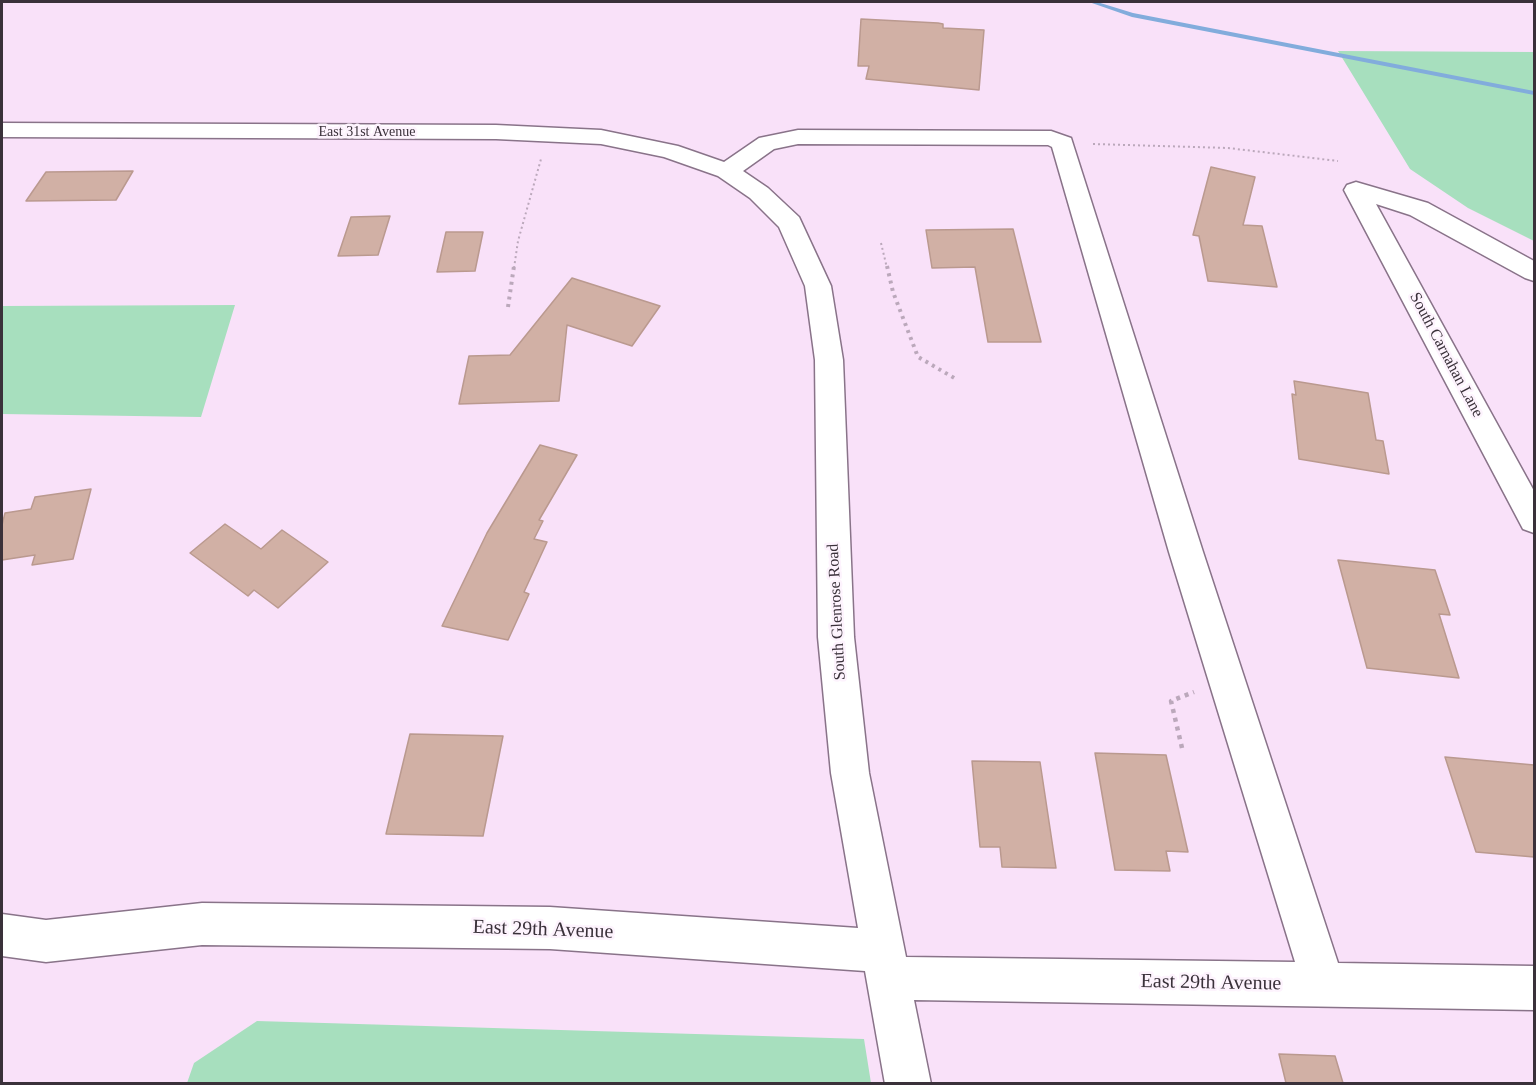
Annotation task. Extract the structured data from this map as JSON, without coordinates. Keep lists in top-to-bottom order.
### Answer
{
  "streets": {
    "street": [
      "East 31st Avenue",
      "South Carnahan Lane",
      "South Glenrose Road",
      "East 29th Avenue"
    ]
  },
  "crossings": [
    ["East 31st Avenue", "South Glenrose Road"],
    ["South Glenrose Road", "East 29th Avenue"]
  ]
}
